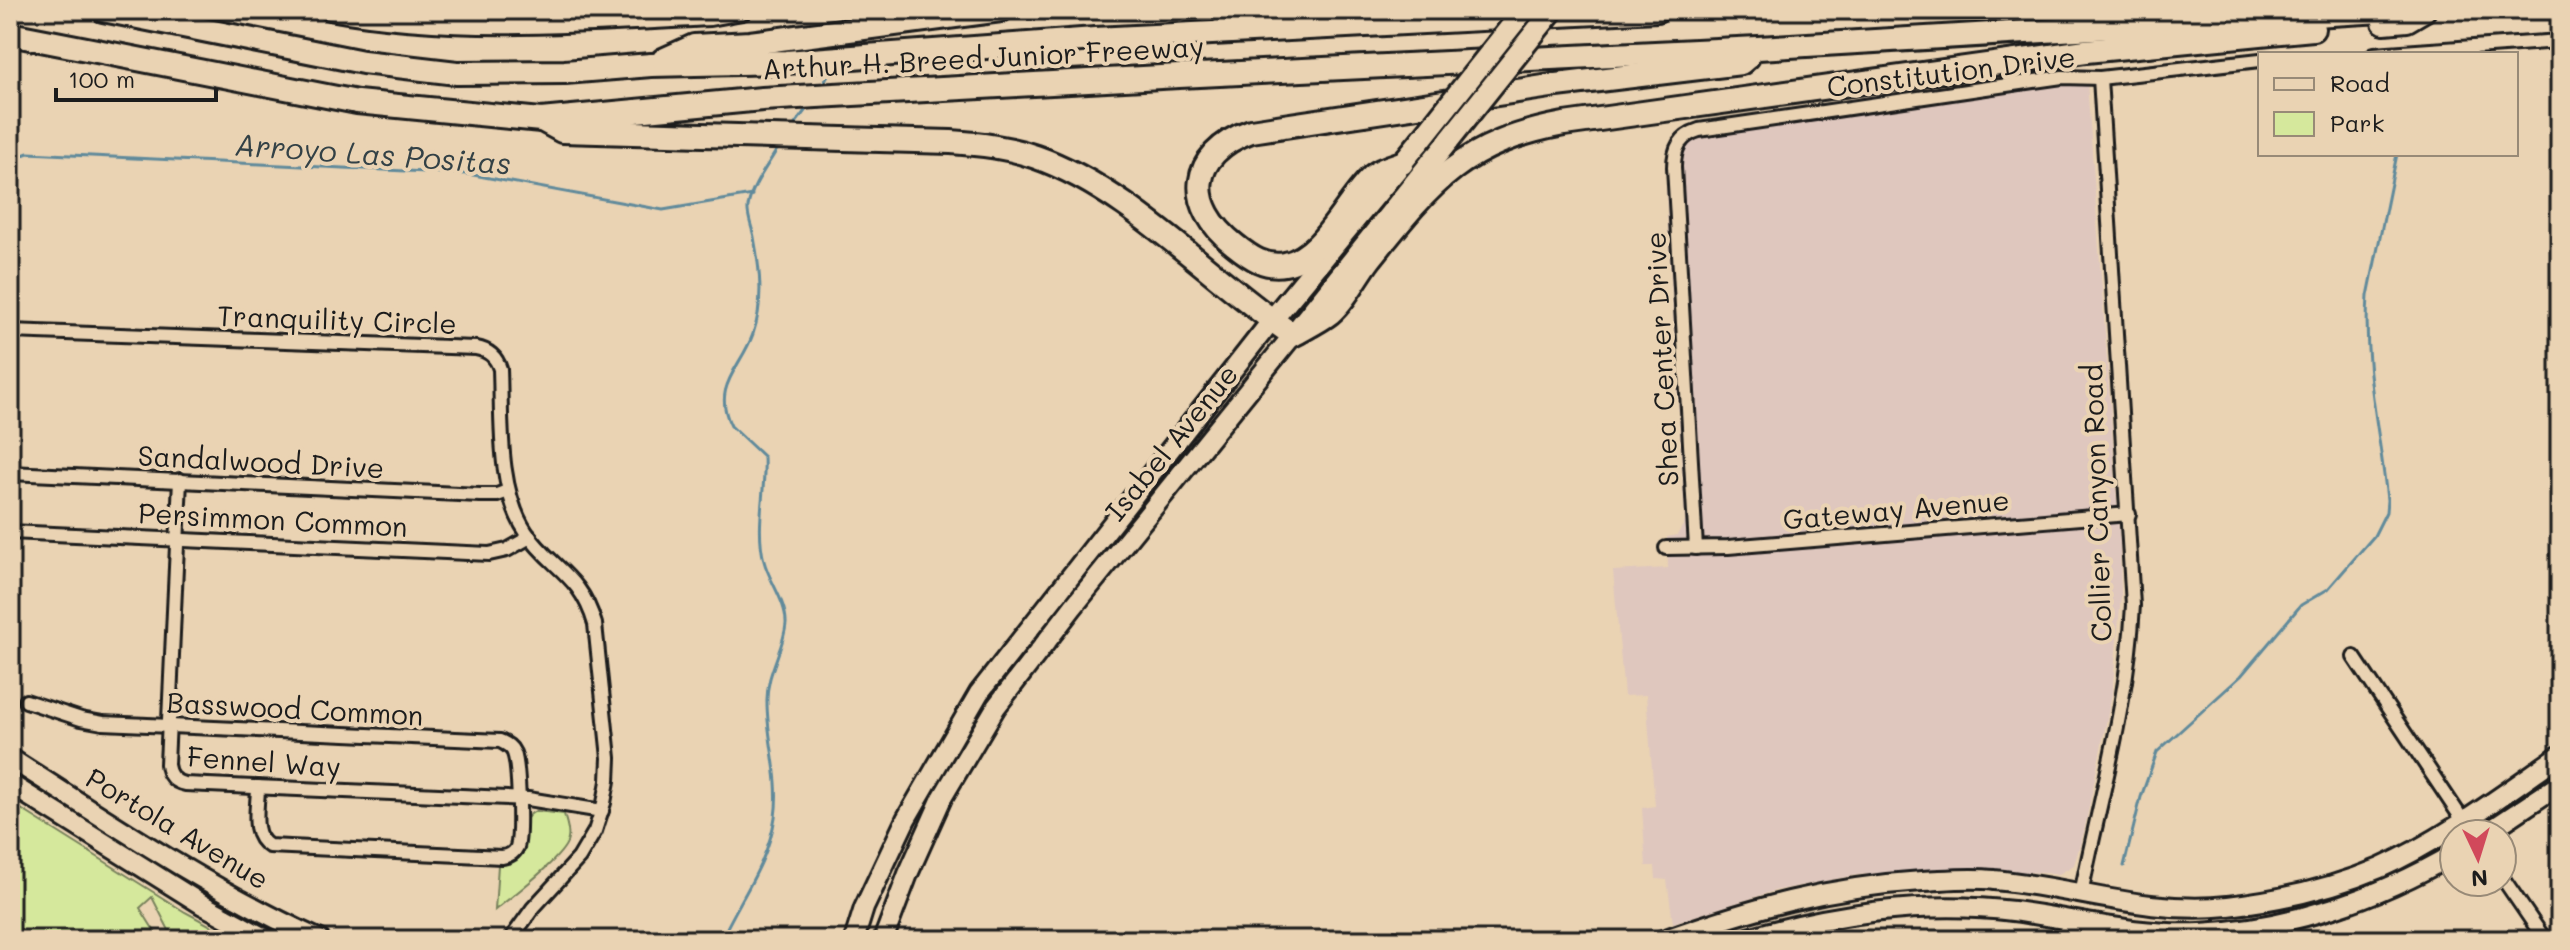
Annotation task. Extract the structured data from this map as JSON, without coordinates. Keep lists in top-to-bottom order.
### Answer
{
  "streets": {
    "highway": ["Arthur H. Breed Junior Freeway", "Isabel Avenue"],
    "main road": ["Collier Canyon Road", "Portola Avenue"],
    "street": [
      "Constitution Drive",
      "Tranquility Circle",
      "Shea Center Drive",
      "Sandalwood Drive",
      "Gateway Avenue",
      "Persimmon Common",
      "Basswood Common",
      "Fennel Way"
    ]
  },
  "crossings": [
    ["Constitution Drive", "Shea Center Drive"],
    ["Constitution Drive", "Collier Canyon Road"],
    ["Tranquility Circle", "Sandalwood Drive"],
    ["Tranquility Circle", "Persimmon Common"],
    ["Tranquility Circle", "Fennel Way"],
    ["Shea Center Drive", "Gateway Avenue"],
    ["Sandalwood Drive", "Fennel Way"],
    ["Collier Canyon Road", "Gateway Avenue"],
    ["Persimmon Common", "Fennel Way"],
    ["Basswood Common", "Fennel Way"]
  ],
  "water": ["Arroyo Las Positas"],
  "legend": ["Road", "Park"],
  "scale_bar": "100 m",
  "north": "bottom"
}
